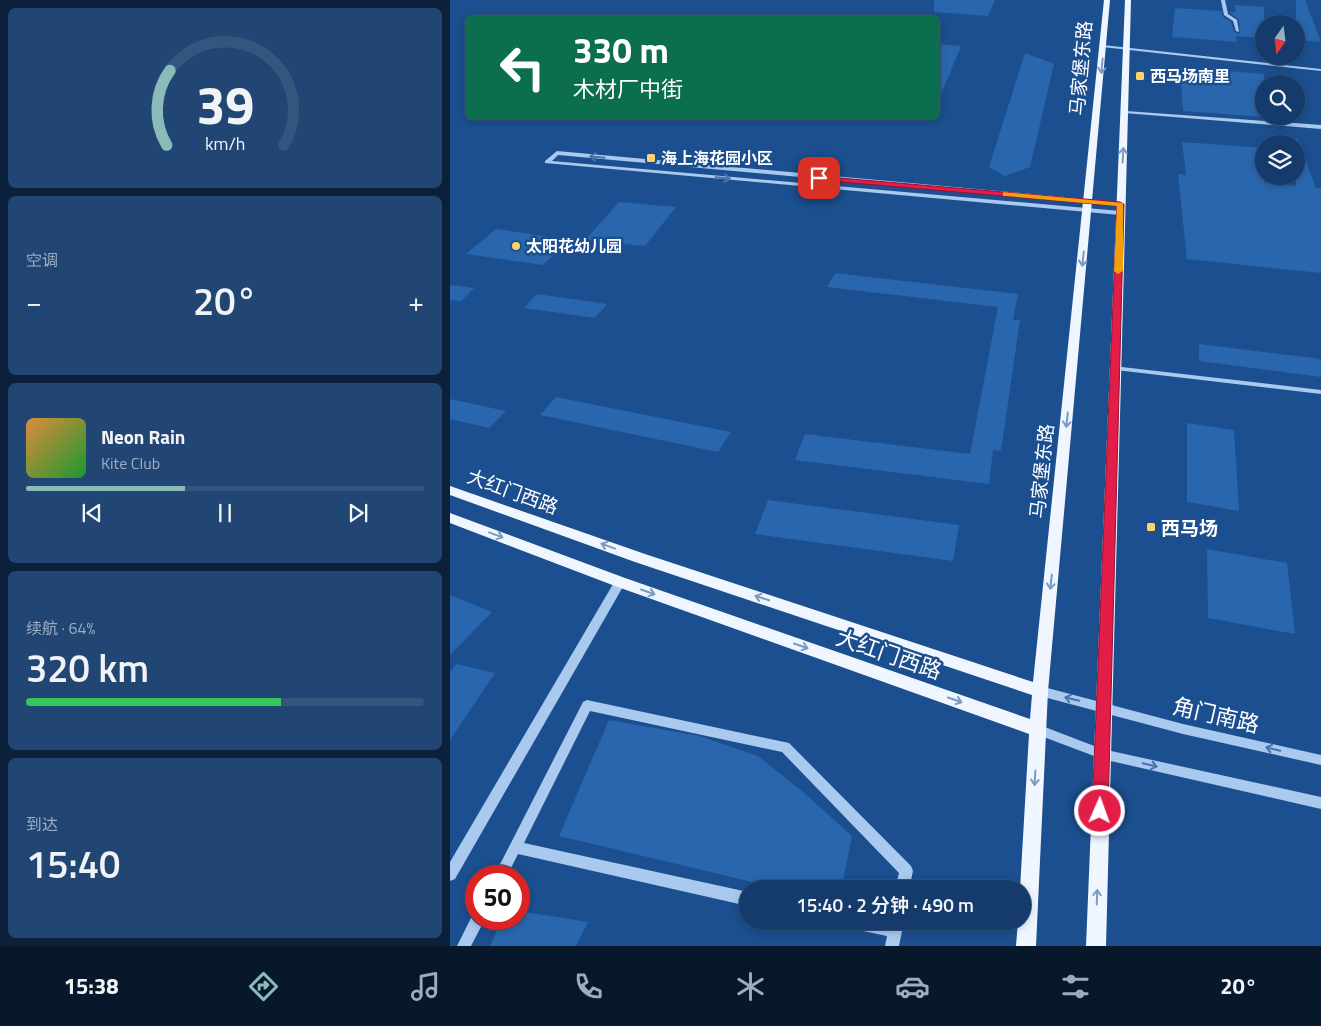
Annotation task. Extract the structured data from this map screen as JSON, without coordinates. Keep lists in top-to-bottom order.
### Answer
{
  "streets": {
    "main road": ["马家堡东路", "大红门西路"],
    "street": ["角门南路"]
  },
  "crossings": [
    ["马家堡东路", "大红门西路"],
    ["大红门西路", "角门南路"]
  ],
  "one_way": ["角门南路"],
  "places": {
    "transit": ["西马场南里", "海上海花园小区", "西马场"],
    "other": ["太阳花幼儿园"]
  },
  "north": "bottom",
  "page": {
    "turn": ["330 m", "木材厂中街"],
    "tile": [
      "空调",
      ["续航 · 64%", "320 km"],
      ["到达", "15:40"]
    ],
    "heat": ["−", "20°", "+"],
    "song": ["Neon Rain", "Kite Club"],
    "limit": "50",
    "trip": "15:40 · 2 分钟 · 490 m",
    "tabs": ["15:38", "20°"],
    "gauge": ["39", "km/h"]
  }
}
